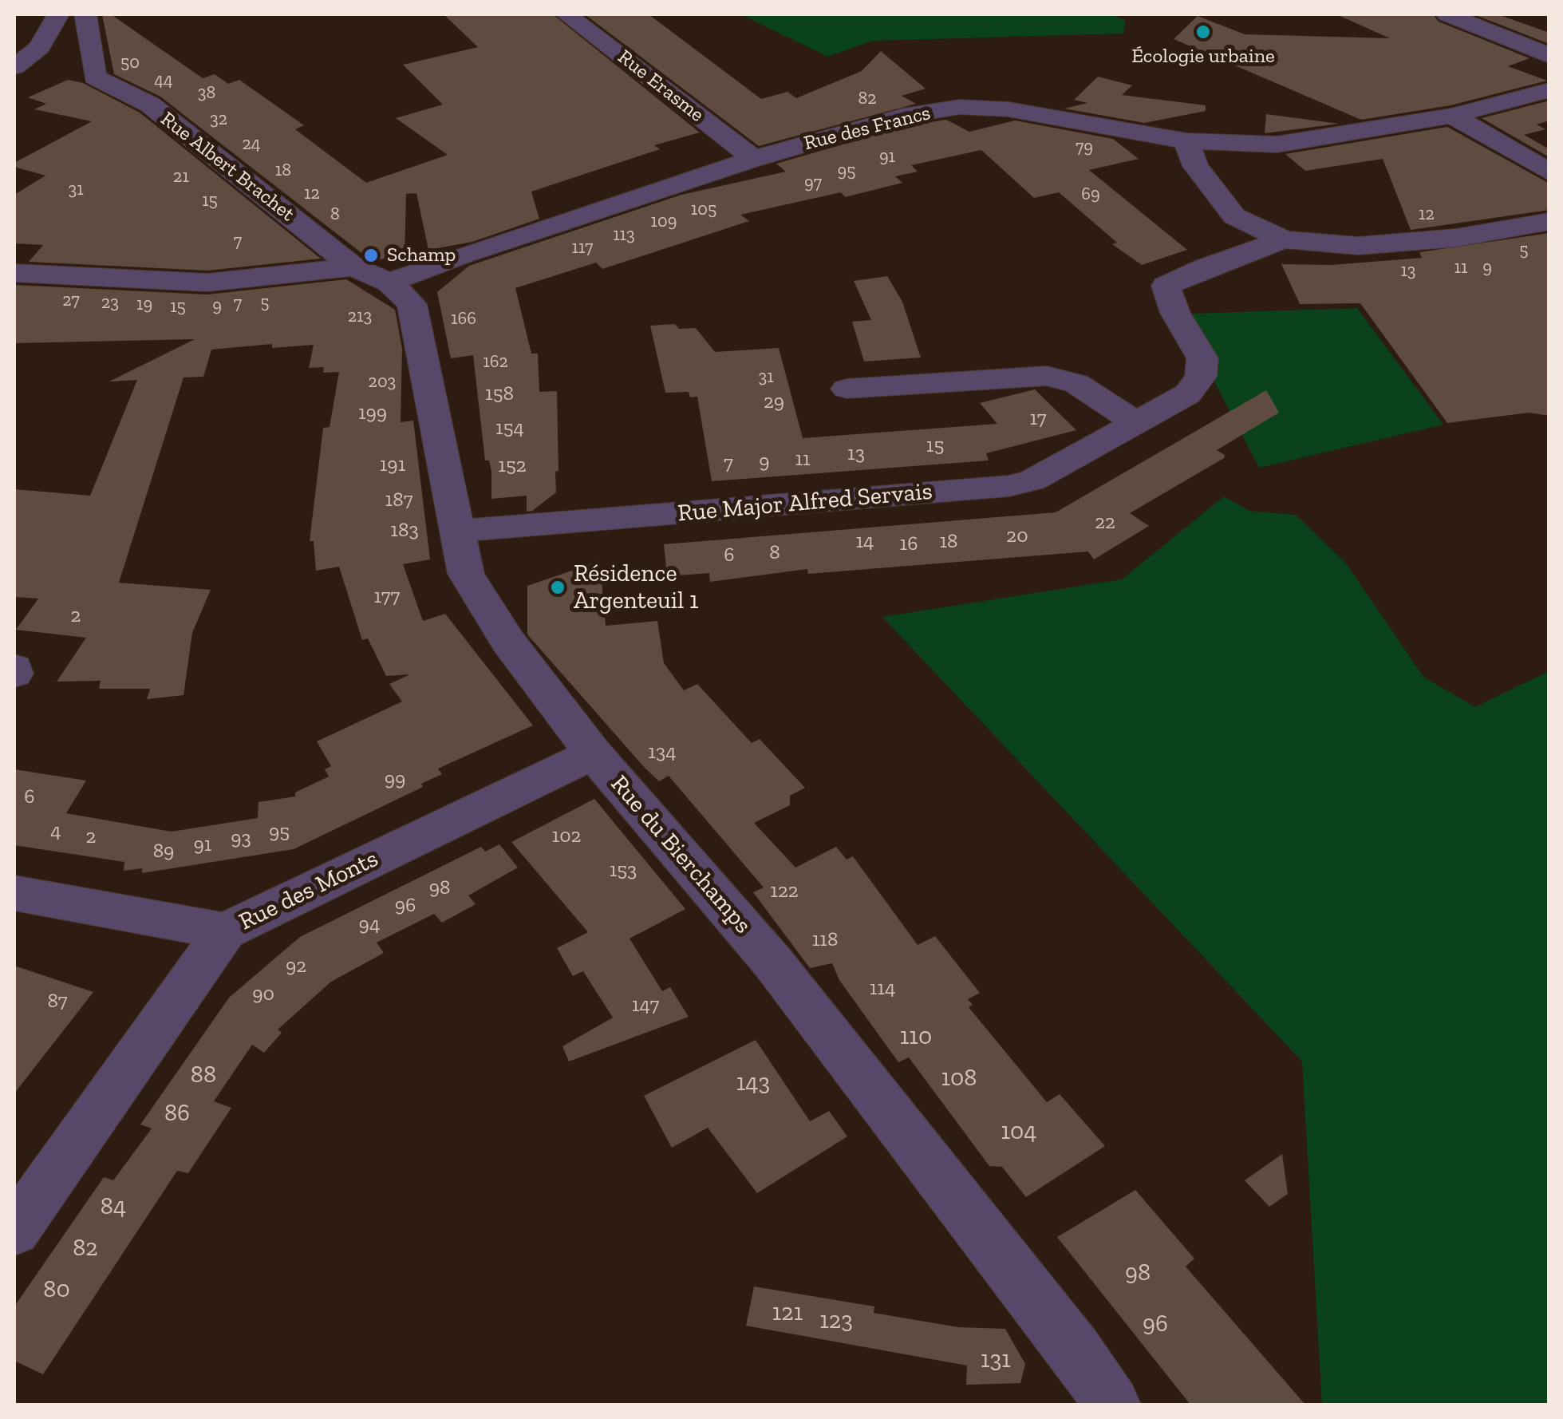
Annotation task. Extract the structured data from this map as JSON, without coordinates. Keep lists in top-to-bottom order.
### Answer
{
  "streets": {
    "street": [
      "Rue Erasme",
      "Rue des Francs",
      "Rue Albert Brachet",
      "Rue Major Alfred Servais",
      "Rue du Bierchamps",
      "Rue des Monts"
    ]
  },
  "crossings": [
    ["Rue Erasme", "Rue des Francs"],
    ["Rue des Francs", "Rue Albert Brachet"],
    ["Rue des Francs", "Rue du Bierchamps"],
    ["Rue Albert Brachet", "Rue du Bierchamps"],
    ["Rue Major Alfred Servais", "Rue du Bierchamps"],
    ["Rue du Bierchamps", "Rue des Monts"]
  ],
  "places": ["Écologie urbaine", "Schamp", "Résidence Argenteuil 1"],
  "house_numbers": [
    "50",
    "44",
    "38",
    "82",
    "32",
    "24",
    "79",
    "91",
    "18",
    "95",
    "21",
    "97",
    "31",
    "12",
    "69",
    "15",
    "105",
    "8",
    "12",
    "109",
    "113",
    "7",
    "117",
    "5",
    "11",
    "9",
    "13",
    "27",
    "23",
    "5",
    "7",
    "19",
    "9",
    "15",
    "213",
    "166",
    "162",
    "31",
    "203",
    "158",
    "29",
    "199",
    "17",
    "154",
    "15",
    "13",
    "11",
    "9",
    "7",
    "191",
    "152",
    "187",
    "22",
    "183",
    "20",
    "14",
    "18",
    "16",
    "8",
    "6",
    "177",
    "2",
    "134",
    "99",
    "6",
    "4",
    "95",
    "102",
    "2",
    "93",
    "91",
    "89",
    "153",
    "98",
    "122",
    "96",
    "94",
    "118",
    "92",
    "114",
    "90",
    "87",
    "147",
    "110",
    "88",
    "108",
    "143",
    "86",
    "104",
    "84",
    "82",
    "98",
    "80",
    "121",
    "123",
    "96",
    "131"
  ]
}
